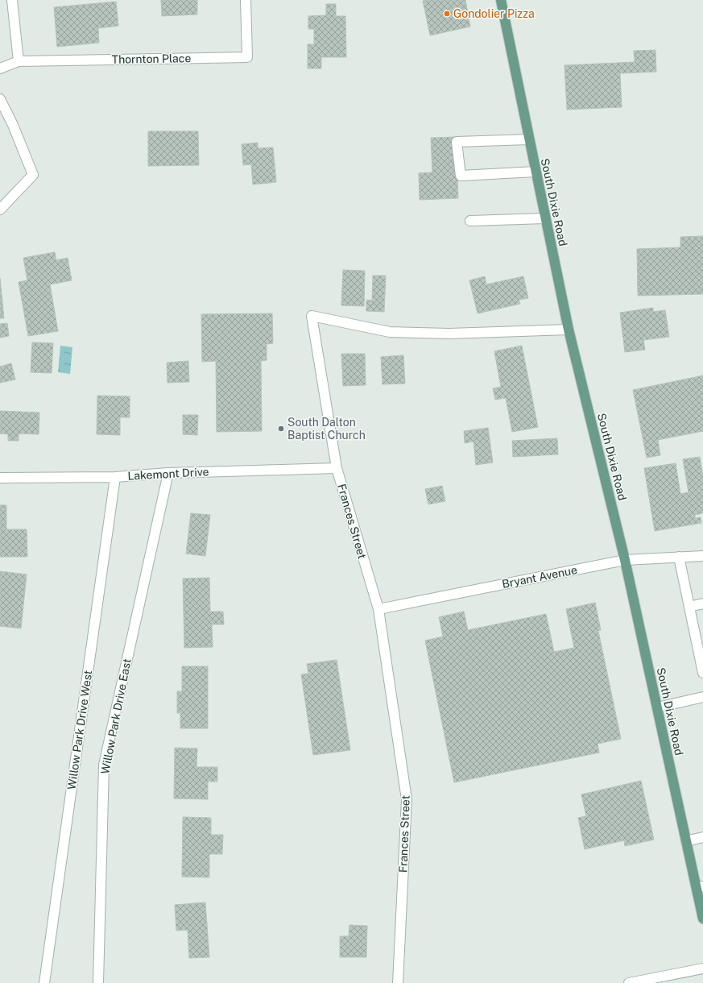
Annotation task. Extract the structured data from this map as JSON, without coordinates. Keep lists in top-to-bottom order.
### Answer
{
  "streets": {
    "main road": ["South Dixie Road"],
    "street": [
      "Thornton Place",
      "Lakemont Drive",
      "Frances Street",
      "Bryant Avenue",
      "Willow Park Drive East",
      "Willow Park Drive West"
    ]
  },
  "crossings": [
    ["South Dixie Road", "Frances Street"],
    ["South Dixie Road", "Bryant Avenue"],
    ["Lakemont Drive", "Frances Street"],
    ["Lakemont Drive", "Willow Park Drive East"],
    ["Lakemont Drive", "Willow Park Drive West"],
    ["Frances Street", "Bryant Avenue"]
  ],
  "places": ["Gondolier Pizza", "South Dalton Baptist Church"]
}
